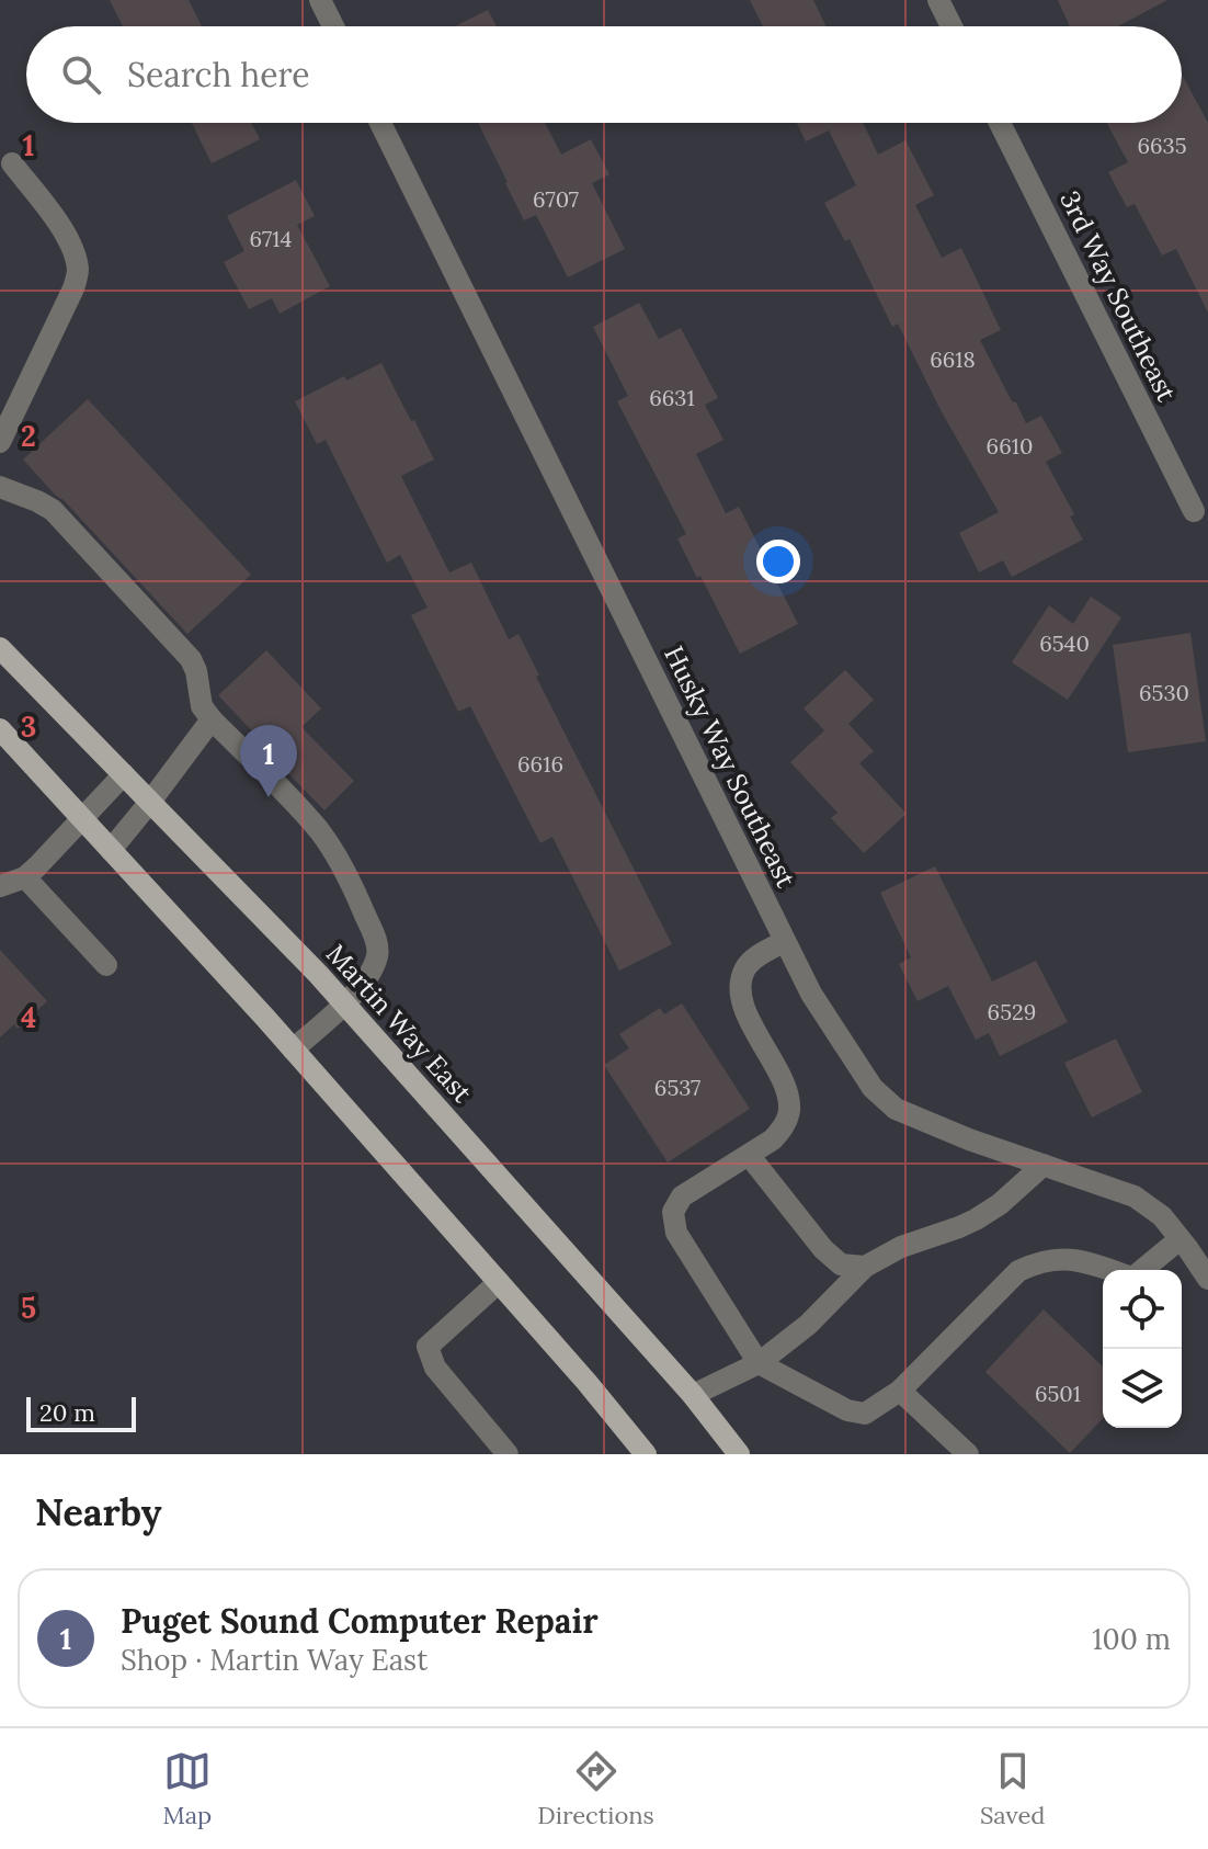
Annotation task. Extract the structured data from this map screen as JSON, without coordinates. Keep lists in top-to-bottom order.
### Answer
{
  "streets": {
    "main road": ["Martin Way East"],
    "street": ["3rd Way Southeast", "Husky Way Southeast"]
  },
  "house_numbers": [
    "6635",
    "6707",
    "6714",
    "6618",
    "6631",
    "6610",
    "6540",
    "6530",
    "6616",
    "6529",
    "6537",
    "6501"
  ],
  "scale_bar": "20 m",
  "page": {
    "search": "Search here",
    "pins": "1",
    "scale": "20 m",
    "heading": "Nearby",
    "list": [
      {
        "mark": "1",
        "name": "Puget Sound Computer Repair",
        "note": "Shop · Martin Way East",
        "value": "100 m"
      }
    ],
    "nav": ["Map", "Directions", "Saved"]
  },
  "grid": {
    "rows": [
      "1",
      "2",
      "3",
      "4",
      "5"
    ]
  }
}
